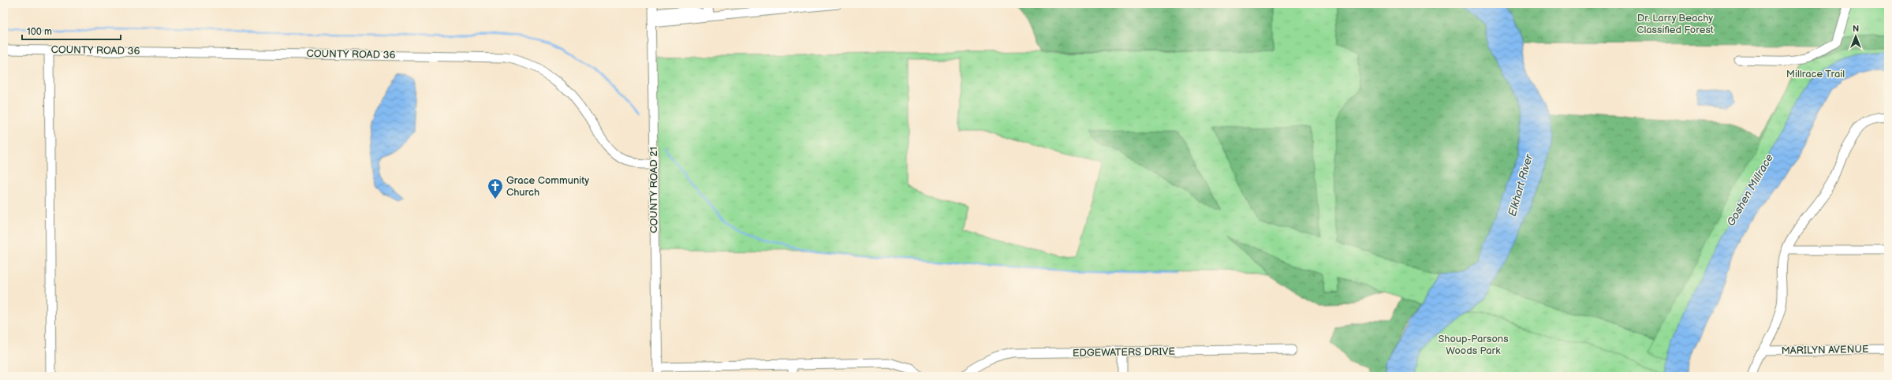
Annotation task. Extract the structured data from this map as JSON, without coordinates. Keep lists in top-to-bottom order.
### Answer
{
  "streets": {
    "street": [
      "COUNTY ROAD 36",
      "COUNTY ROAD 21",
      "MARILYN AVENUE",
      "EDGEWATERS DRIVE"
    ]
  },
  "crossings": [
    ["COUNTY ROAD 36", "COUNTY ROAD 21"]
  ],
  "water": ["Elkhart River", "Goshen Millrace"],
  "parks": ["Dr. Larry Beachy Classified Forest", "Millrace Trail", "Shoup-Parsons Woods Park"],
  "places": {
    "church": ["Grace Community Church"]
  },
  "scale_bar": "100 m",
  "north": "top"
}
